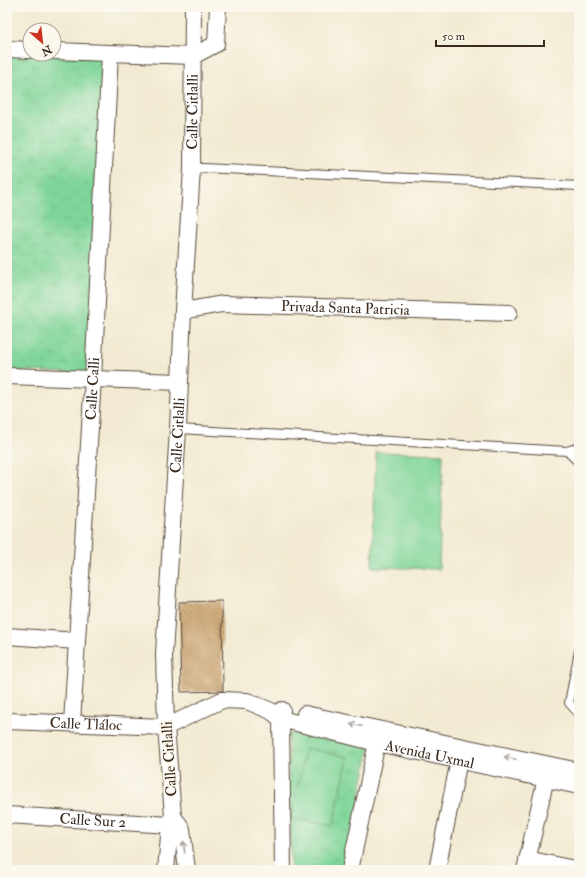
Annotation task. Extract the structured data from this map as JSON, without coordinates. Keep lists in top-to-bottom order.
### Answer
{
  "streets": {
    "street": [
      "Calle Citlalli",
      "Privada Santa Patricia",
      "Calle Calli",
      "Calle Tláloc",
      "Avenida Uxmal",
      "Calle Sur 2"
    ]
  },
  "crossings": [
    ["Calle Citlalli", "Privada Santa Patricia"],
    ["Calle Citlalli", "Calle Tláloc"],
    ["Calle Citlalli", "Avenida Uxmal"],
    ["Calle Citlalli", "Calle Sur 2"],
    ["Calle Calli", "Calle Tláloc"],
    ["Calle Tláloc", "Avenida Uxmal"]
  ],
  "scale_bar": "50 m",
  "north": "bottom right"
}
